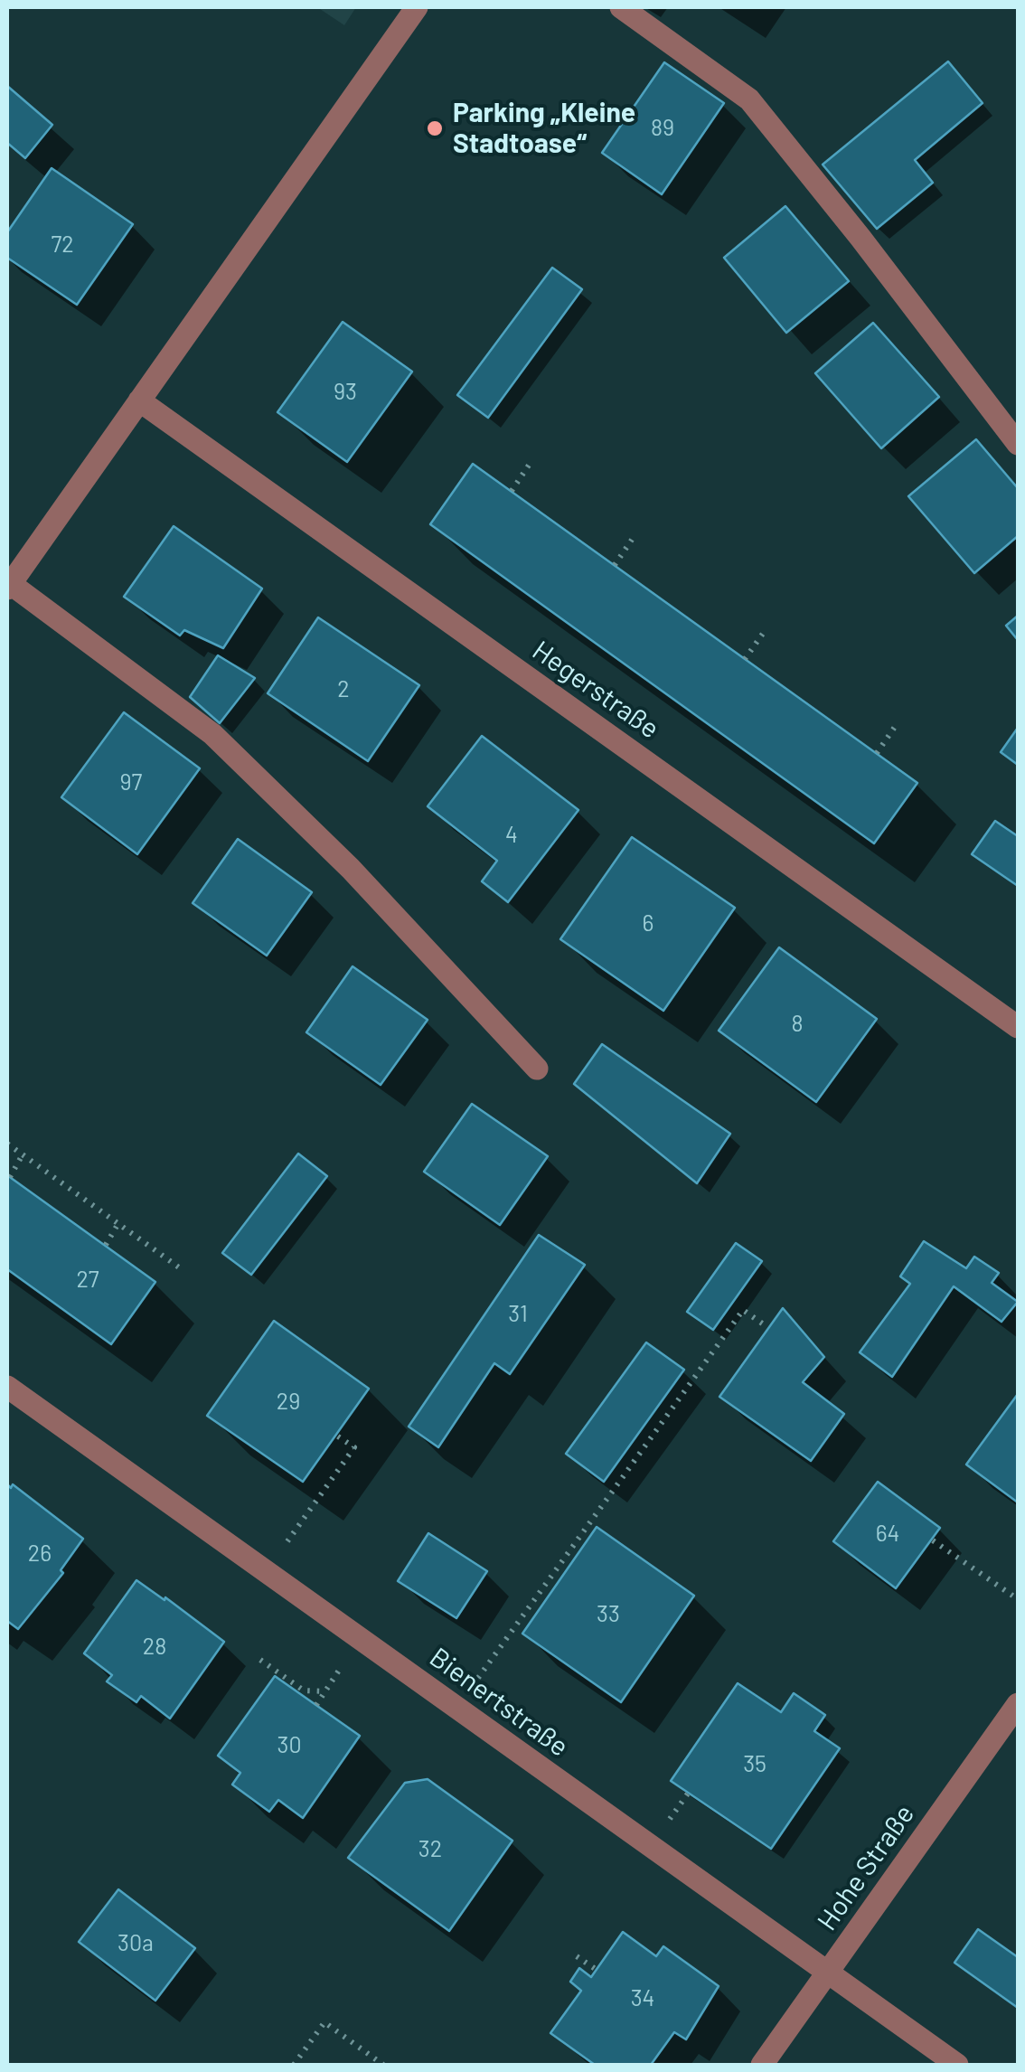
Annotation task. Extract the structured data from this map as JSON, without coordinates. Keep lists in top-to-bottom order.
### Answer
{
  "streets": {
    "street": ["Hegerstraße", "Bienertstraße", "Hohe Straße"]
  },
  "crossings": [
    ["Bienertstraße", "Hohe Straße"]
  ],
  "places": ["Parking „Kleine Stadtoase“"],
  "house_numbers": [
    "89",
    "72",
    "93",
    "2",
    "97",
    "4",
    "6",
    "8",
    "27",
    "31",
    "29",
    "64",
    "26",
    "33",
    "28",
    "30",
    "35",
    "32",
    "30a",
    "34"
  ]
}
